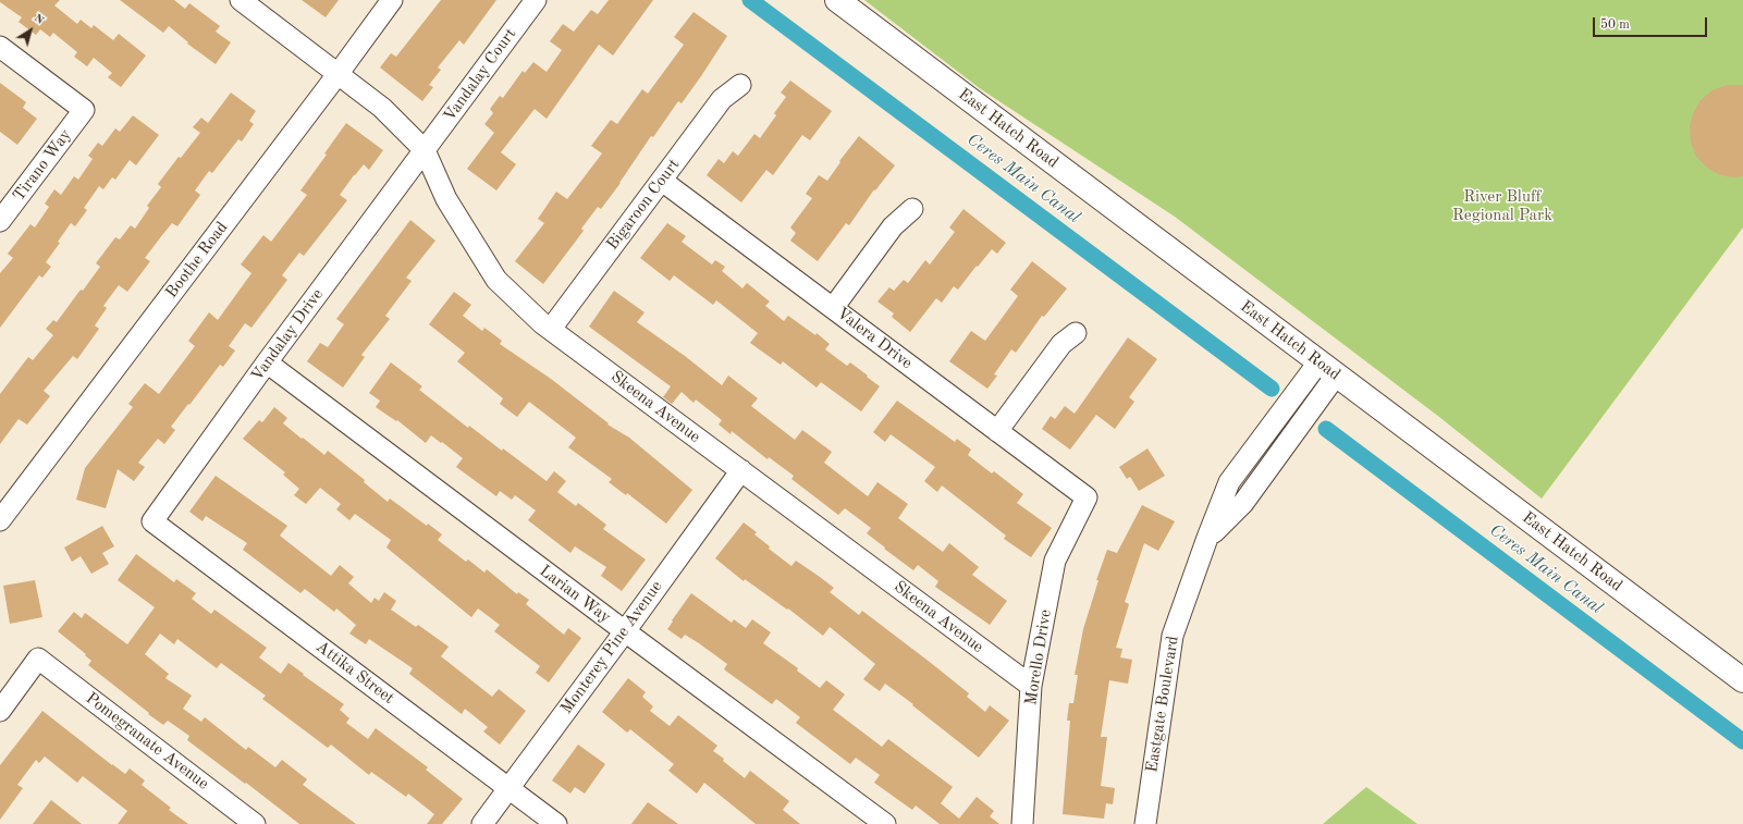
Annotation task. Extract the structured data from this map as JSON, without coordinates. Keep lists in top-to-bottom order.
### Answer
{
  "streets": {
    "main road": ["East Hatch Road"],
    "street": [
      "Vandalay Court",
      "Tirano Way",
      "Bigaroon Court",
      "Boothe Road",
      "Vandalay Drive",
      "Valera Drive",
      "Skeena Avenue",
      "Larian Way",
      "Monterey Pine Avenue",
      "Morello Drive",
      "Attika Street",
      "Eastgate Boulevard",
      "Pomegranate Avenue"
    ]
  },
  "crossings": [
    ["Vandalay Court", "Vandalay Drive"],
    ["Vandalay Court", "Skeena Avenue"],
    ["East Hatch Road", "Eastgate Boulevard"],
    ["Bigaroon Court", "Valera Drive"],
    ["Bigaroon Court", "Skeena Avenue"],
    ["Boothe Road", "Skeena Avenue"],
    ["Vandalay Drive", "Skeena Avenue"],
    ["Vandalay Drive", "Larian Way"],
    ["Vandalay Drive", "Attika Street"],
    ["Valera Drive", "Morello Drive"],
    ["Skeena Avenue", "Monterey Pine Avenue"],
    ["Skeena Avenue", "Morello Drive"],
    ["Larian Way", "Monterey Pine Avenue"],
    ["Monterey Pine Avenue", "Attika Street"]
  ],
  "water": ["Ceres Main Canal"],
  "parks": ["River Bluff Regional Park"],
  "scale_bar": "50 m",
  "north": "top right"
}
